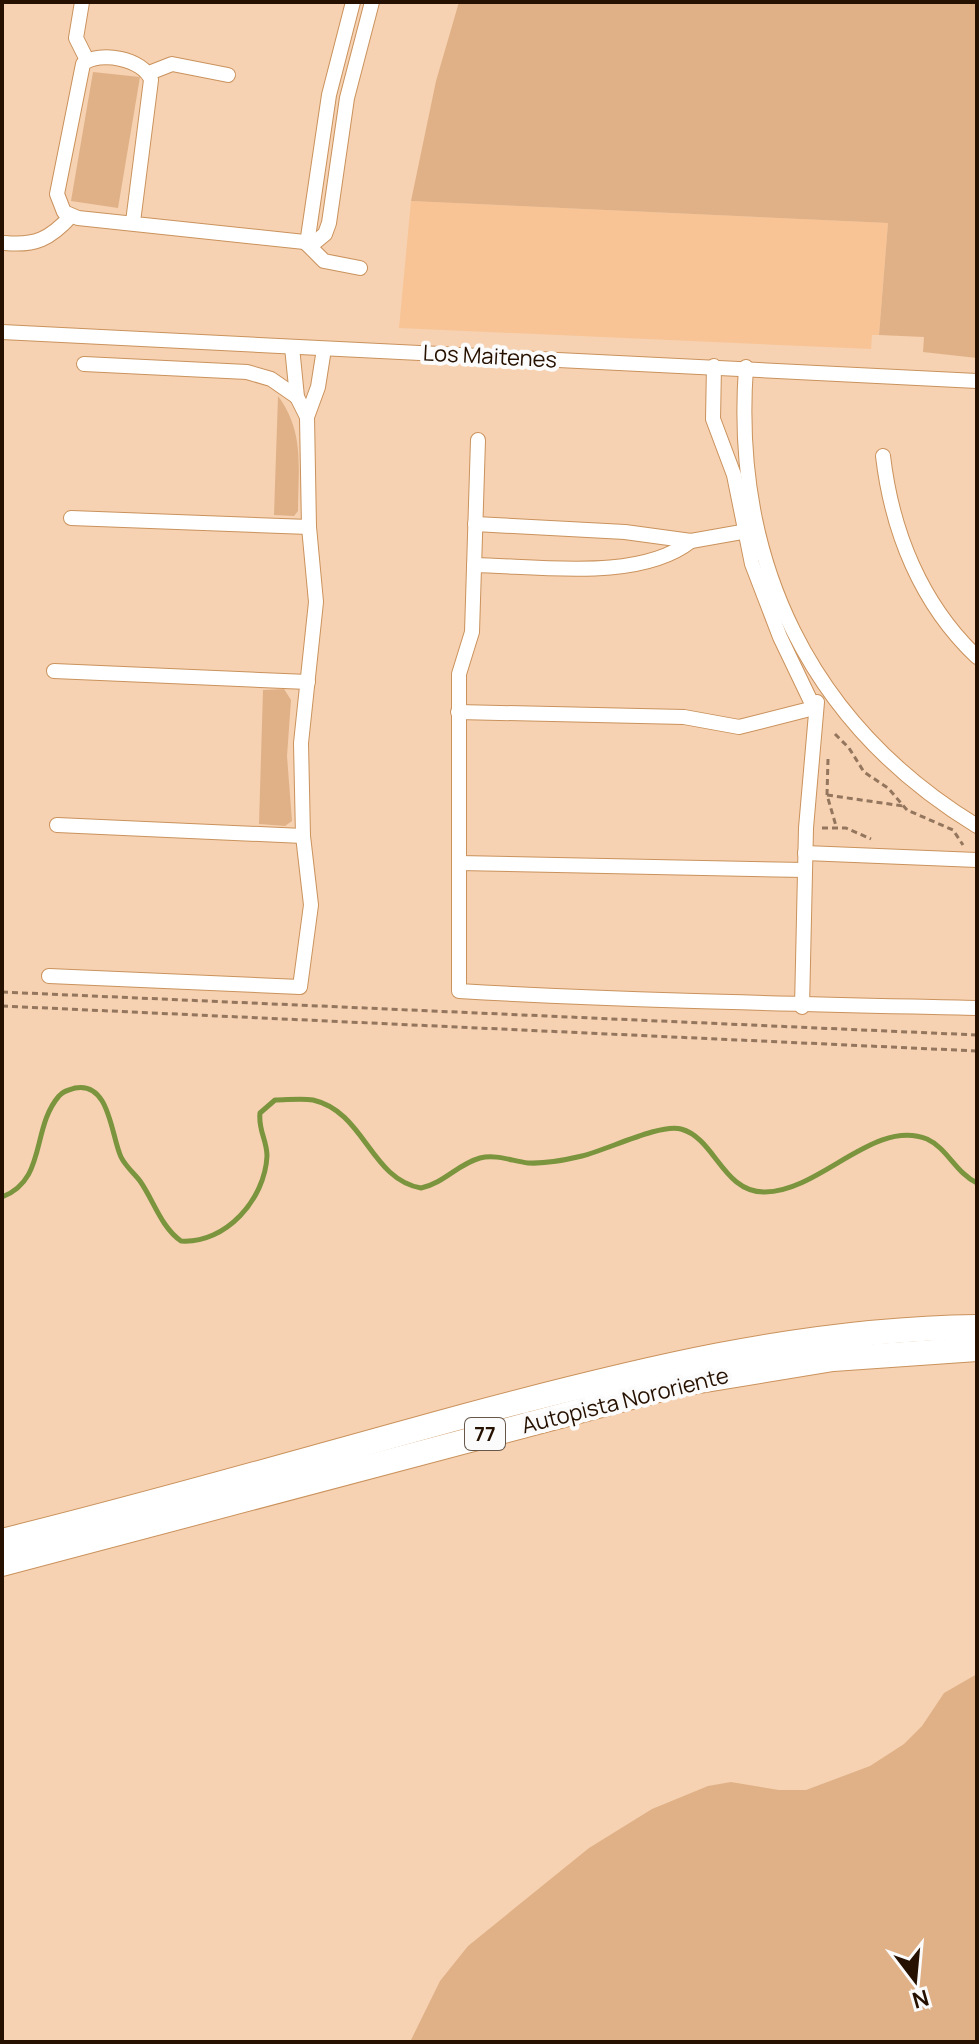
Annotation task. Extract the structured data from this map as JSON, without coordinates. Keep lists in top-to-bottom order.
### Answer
{
  "streets": {
    "highway": ["Autopista Nororiente", "77"],
    "street": ["Los Maitenes"]
  },
  "north": "bottom"
}
